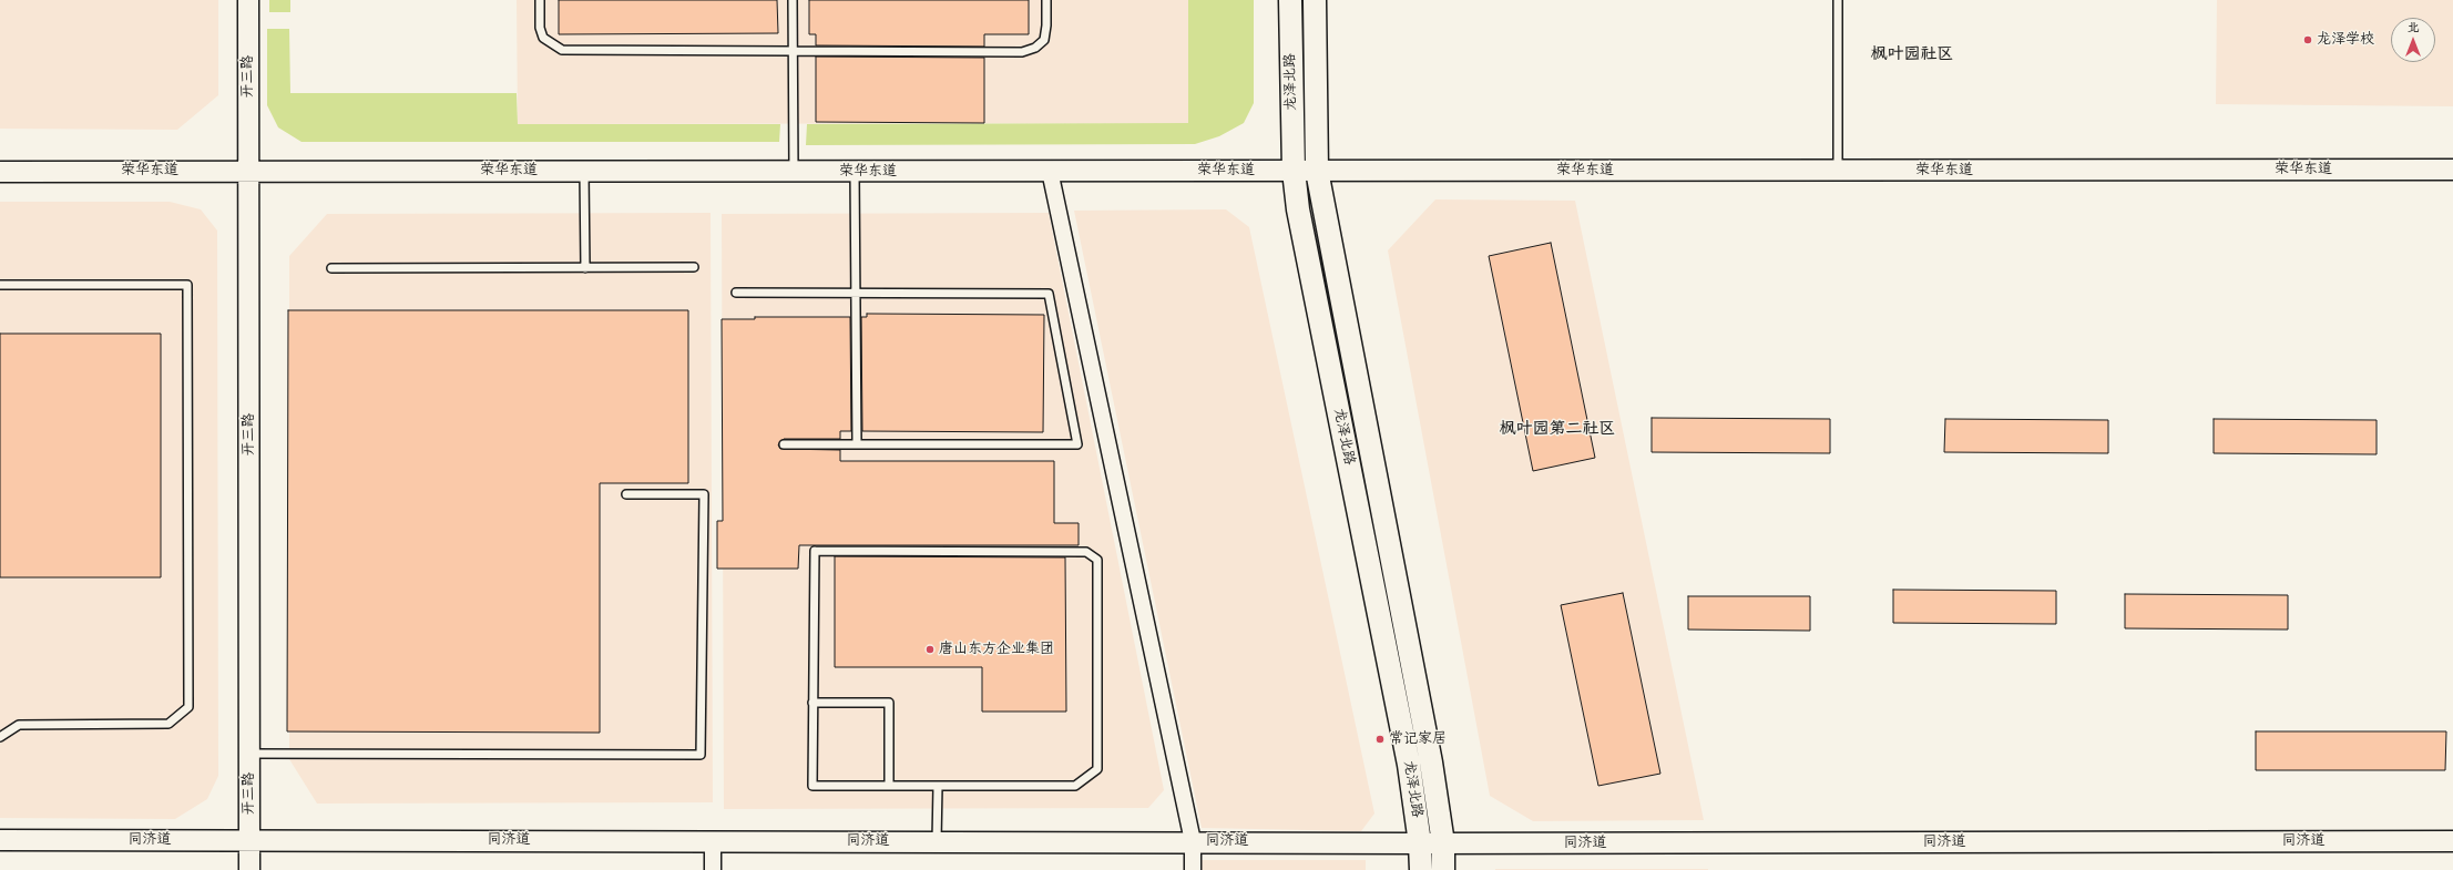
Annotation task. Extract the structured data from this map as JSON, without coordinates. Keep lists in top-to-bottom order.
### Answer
{
  "streets": {
    "main road": ["龙泽北路"],
    "street": ["开三路", "荣华东道", "同济道"]
  },
  "crossings": [
    ["开三路", "荣华东道"],
    ["开三路", "同济道"],
    ["龙泽北路", "荣华东道"],
    ["龙泽北路", "同济道"]
  ],
  "districts": ["枫叶园社区", "枫叶园第二社区"],
  "places": ["龙泽学校", "唐山东方企业集团", "常记家居"],
  "north": "top"
}
